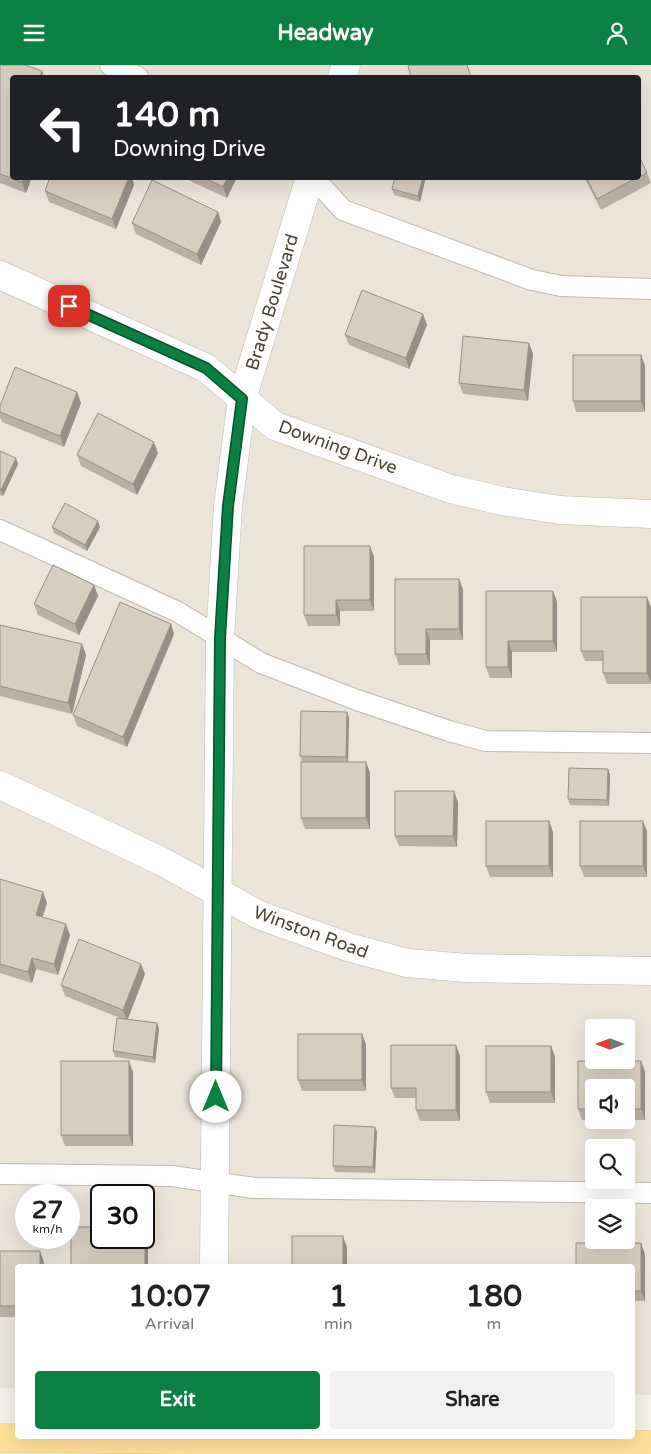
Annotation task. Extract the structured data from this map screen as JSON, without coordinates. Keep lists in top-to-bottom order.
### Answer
{
  "streets": {
    "street": ["Brady Boulevard", "Downing Drive", "Winston Road"]
  },
  "crossings": [
    ["Brady Boulevard", "Downing Drive"],
    ["Brady Boulevard", "Winston Road"]
  ],
  "north": "left",
  "page": {
    "header": "Headway",
    "turn": ["140 m", "Downing Drive"],
    "speed": "27 km/h",
    "limit": "30",
    "eta": [
      "10:07",
      "Arrival",
      "1",
      "min",
      "180",
      "m"
    ],
    "buttons": ["Exit", "Share"]
  }
}
